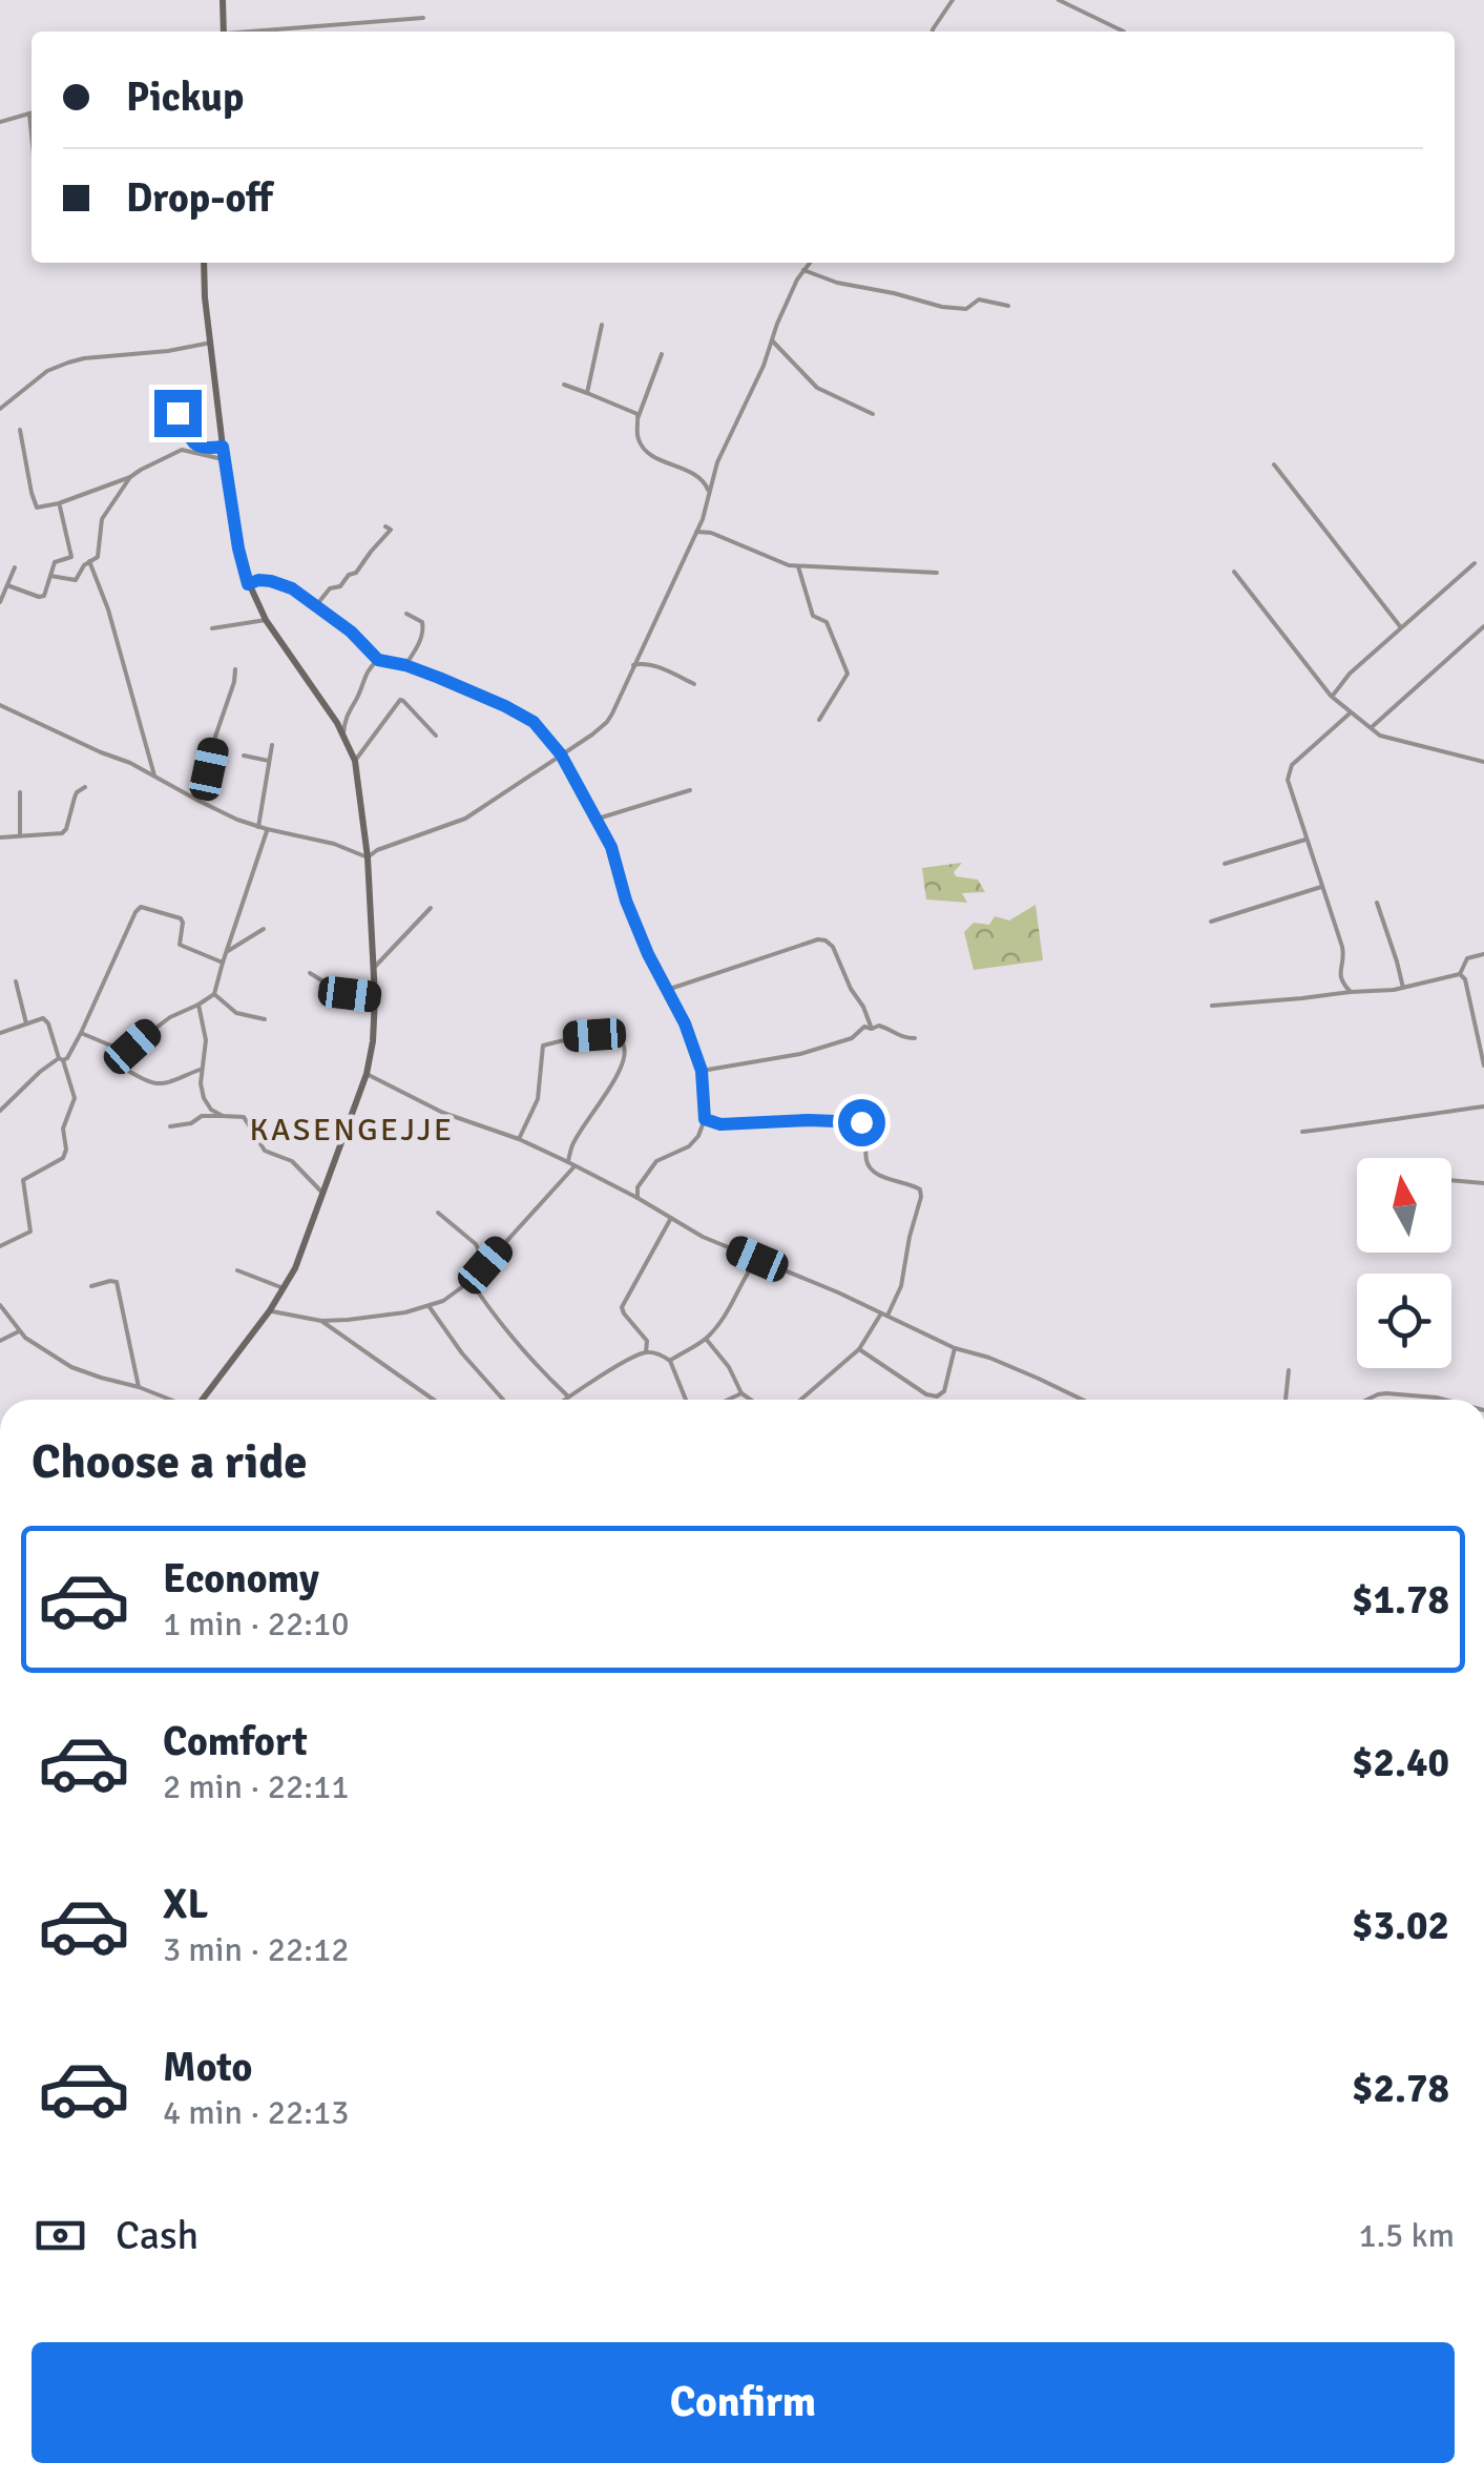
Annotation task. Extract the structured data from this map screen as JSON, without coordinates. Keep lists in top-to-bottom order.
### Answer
{
  "districts": ["KASENGEJJE"],
  "north": "top",
  "page": {
    "banner": ["Pickup", "Drop-off"],
    "heading": "Choose a ride",
    "list": [
      {
        "name": "Economy",
        "note": "1 min · 22:10",
        "value": "$1.78"
      },
      {
        "name": "Comfort",
        "note": "2 min · 22:11",
        "value": "$2.40"
      },
      {
        "name": "XL",
        "note": "3 min · 22:12",
        "value": "$3.02"
      },
      {
        "name": "Moto",
        "note": "4 min · 22:13",
        "value": "$2.78"
      }
    ],
    "pay": ["Cash", "1.5 km"],
    "buttons": "Confirm"
  }
}
